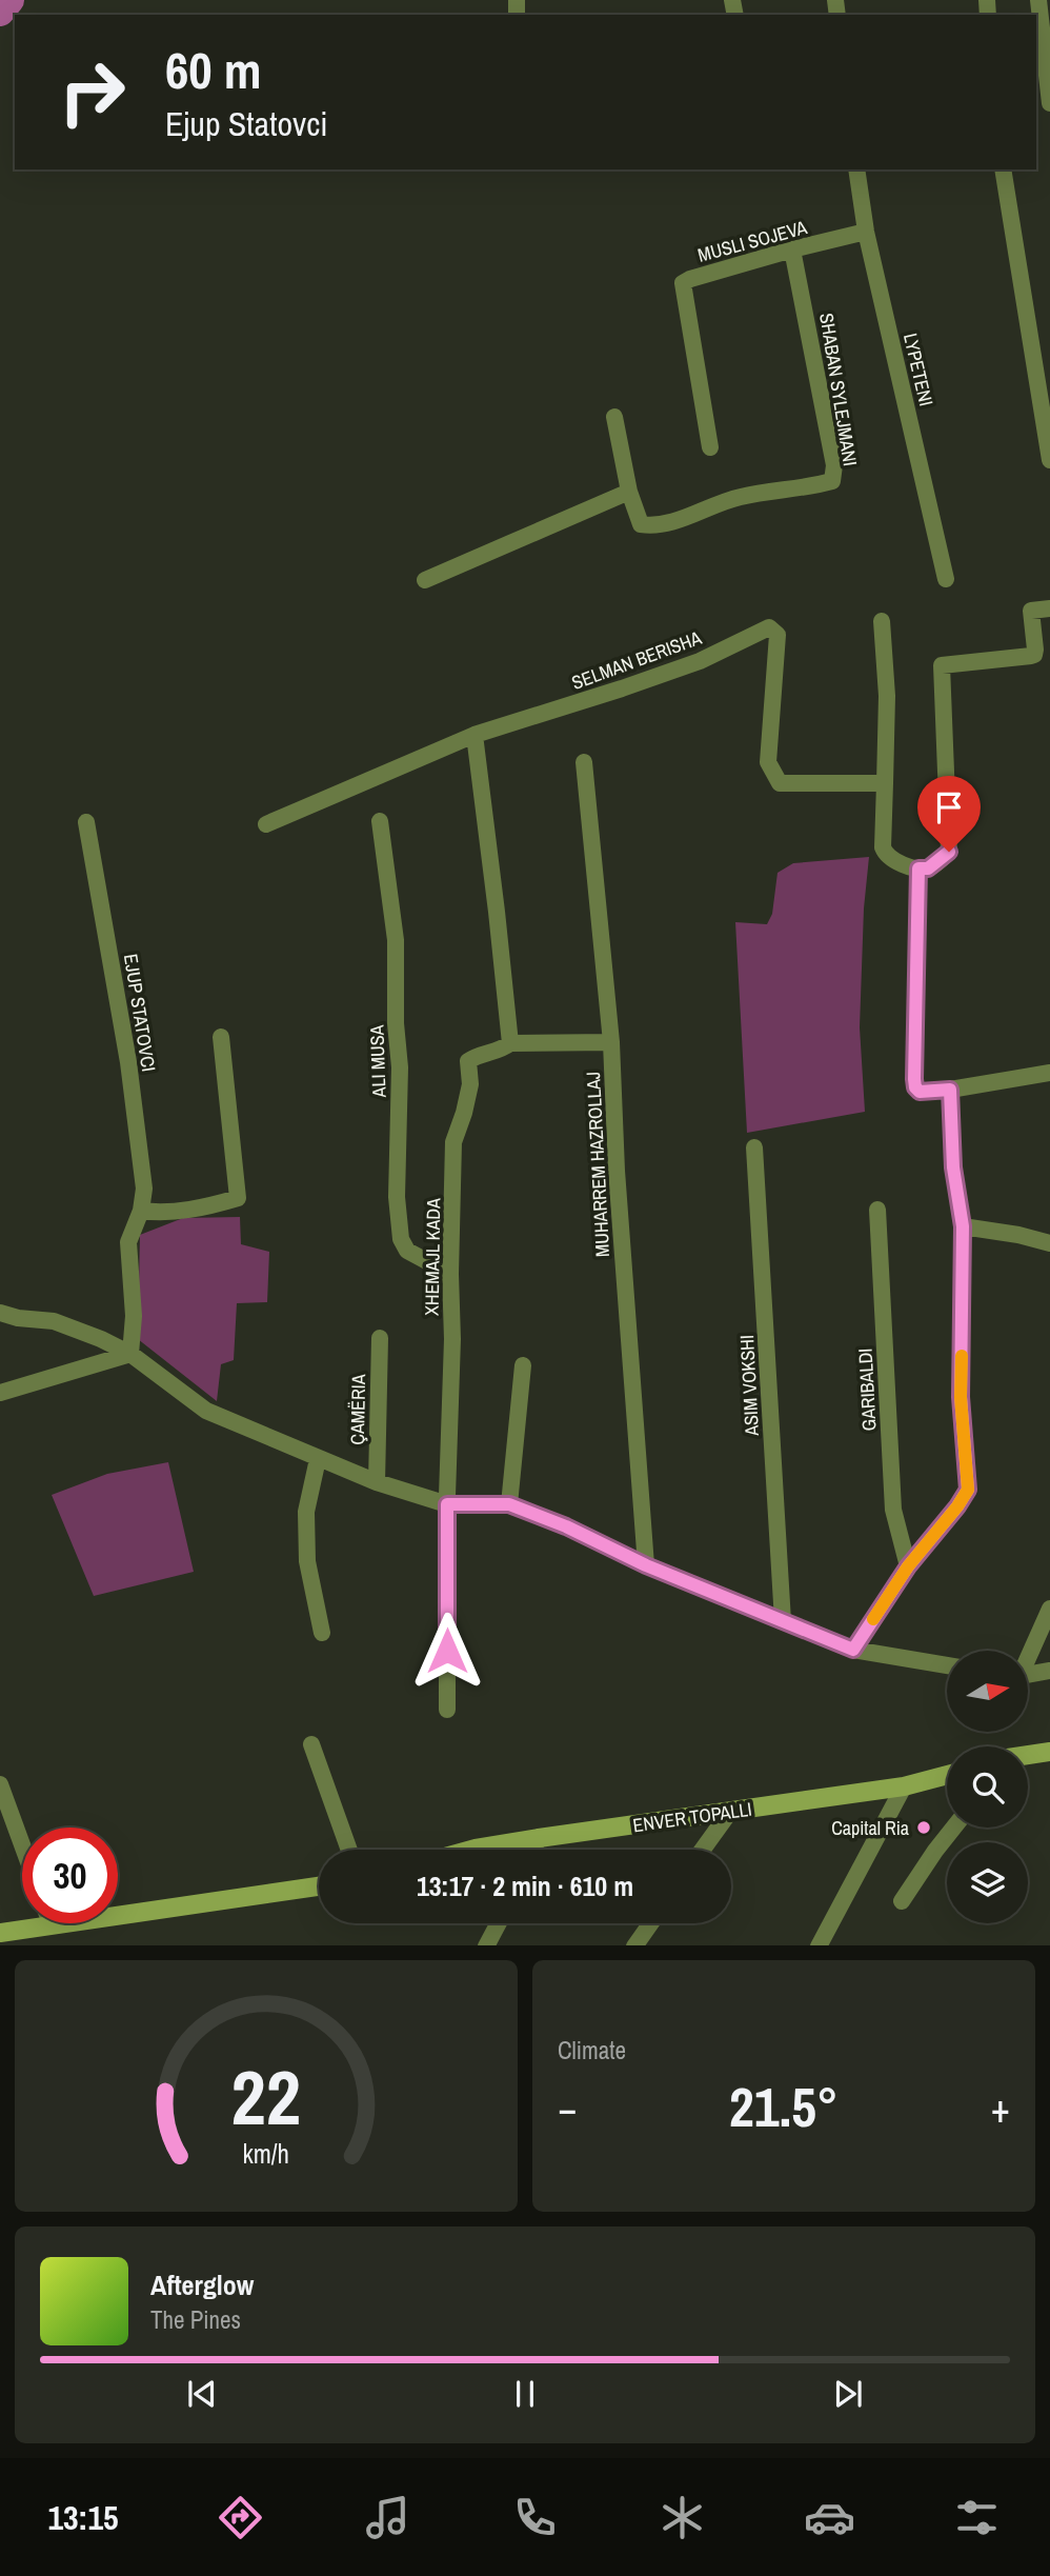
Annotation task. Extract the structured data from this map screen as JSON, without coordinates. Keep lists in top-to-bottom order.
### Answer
{
  "streets": {
    "main road": ["ENVER TOPALLI"],
    "street": [
      "MUSLI SOJEVA",
      "LYPETENI",
      "SHABAN SYLEJMANI",
      "SELMAN BERISHA",
      "EJUP STATOVCI",
      "ALI MUSA",
      "MUHARREM HAZROLLAJ",
      "XHEMAJL KADA",
      "ASIM VOKSHI",
      "GARIBALDI",
      "ÇAMËRIA"
    ]
  },
  "crossings": [
    ["MUSLI SOJEVA", "LYPETENI"],
    ["MUSLI SOJEVA", "SHABAN SYLEJMANI"],
    ["ALI MUSA", "XHEMAJL KADA"],
    ["MUHARREM HAZROLLAJ", "XHEMAJL KADA"]
  ],
  "places": ["Capital Ria"],
  "north": "right",
  "page": {
    "turn": ["60 m", "Ejup Statovci"],
    "limit": "30",
    "trip": "13:17 · 2 min · 610 m",
    "tile": "Climate",
    "heat": ["−", "21.5°", "+"],
    "song": ["Afterglow", "The Pines"],
    "tabs": "13:15",
    "gauge": ["22", "km/h"]
  }
}
